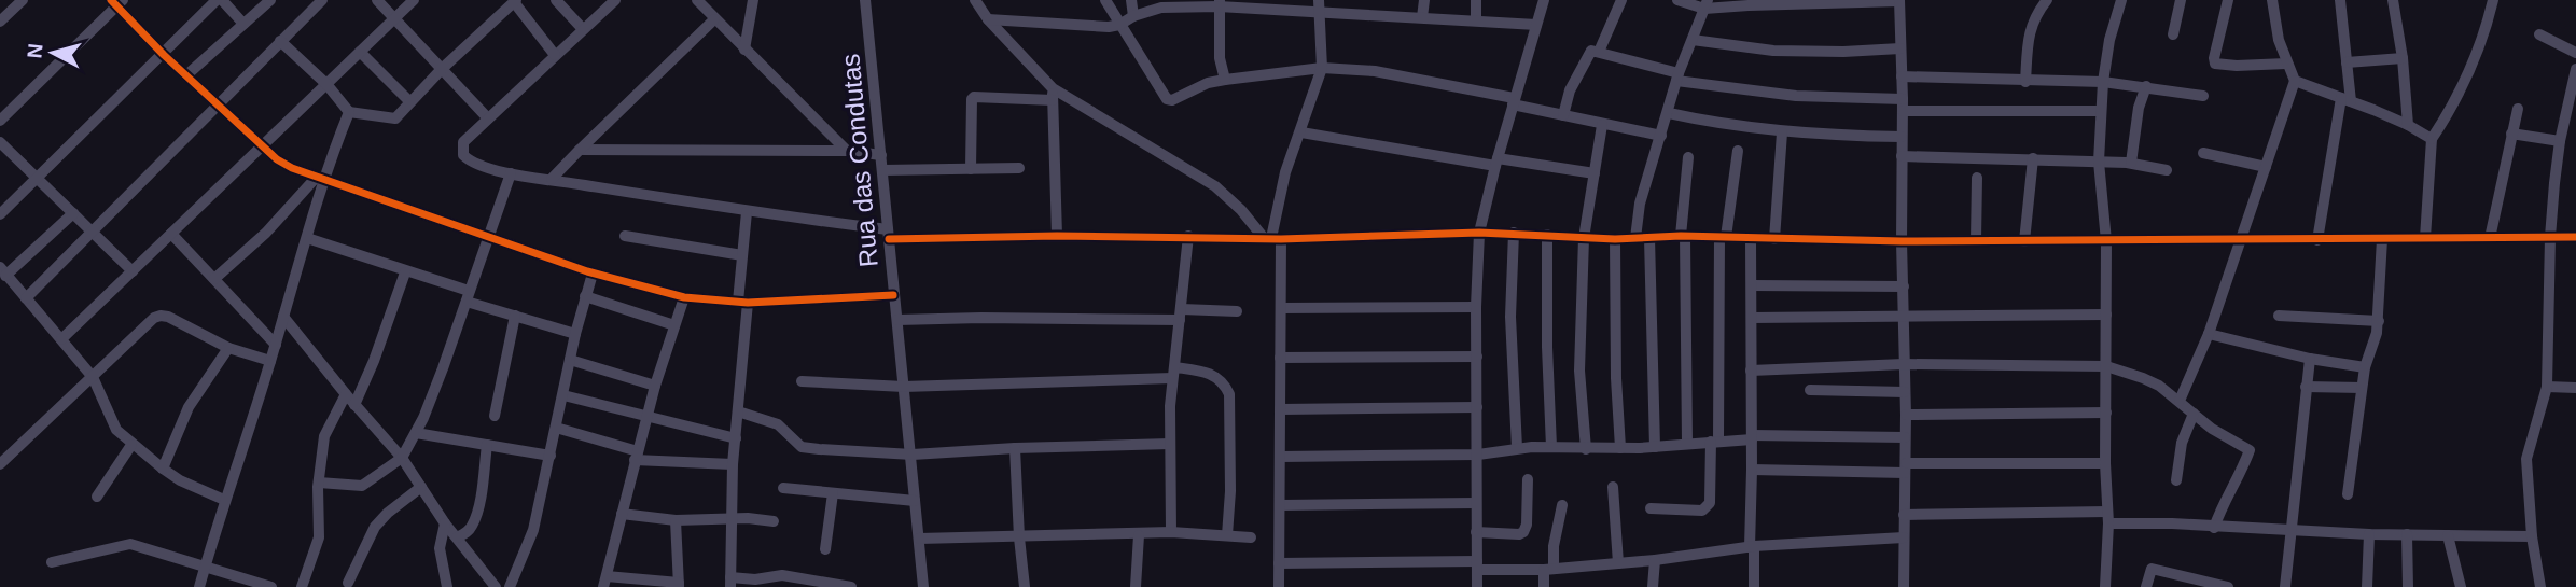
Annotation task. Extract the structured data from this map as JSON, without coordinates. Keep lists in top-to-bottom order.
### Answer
{
  "streets": {
    "street": ["Rua das Condutas"]
  },
  "north": "left"
}
